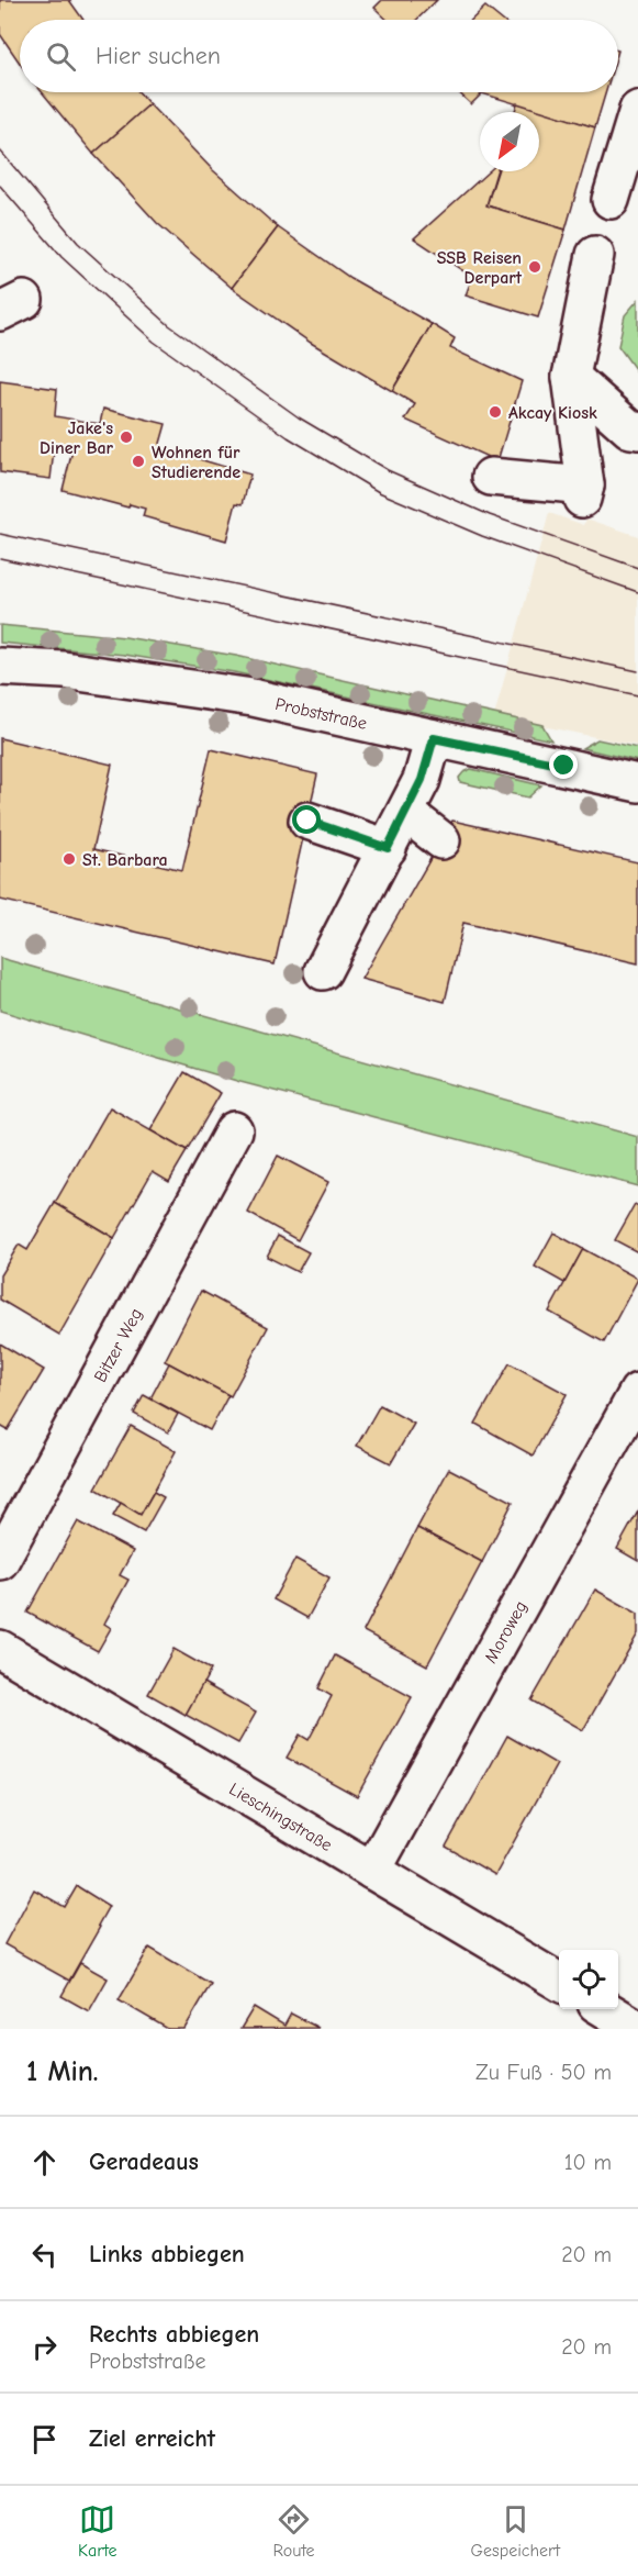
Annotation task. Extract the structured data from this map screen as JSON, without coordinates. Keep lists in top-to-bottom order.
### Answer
{
  "streets": {
    "street": [
      "Probststraße",
      "Bitzer Weg",
      "Moroweg",
      "Lieschingstraße"
    ]
  },
  "crossings": [
    ["Moroweg", "Lieschingstraße"]
  ],
  "places": [
    "SSB Reisen Derpart",
    "Akcay Kiosk",
    "Jake's Diner Bar",
    "Wohnen für Studierende",
    "St. Barbara"
  ],
  "north": "bottom left",
  "page": {
    "search": "Hier suchen",
    "heading": ["1 Min.", "Zu Fuß · 50 m"],
    "list": [
      ["Geradeaus", "10 m"],
      ["Links abbiegen", "20 m"],
      ["Rechts abbiegen", "Probststraße", "20 m"],
      "Ziel erreicht"
    ],
    "nav": ["Karte", "Route", "Gespeichert"]
  }
}
